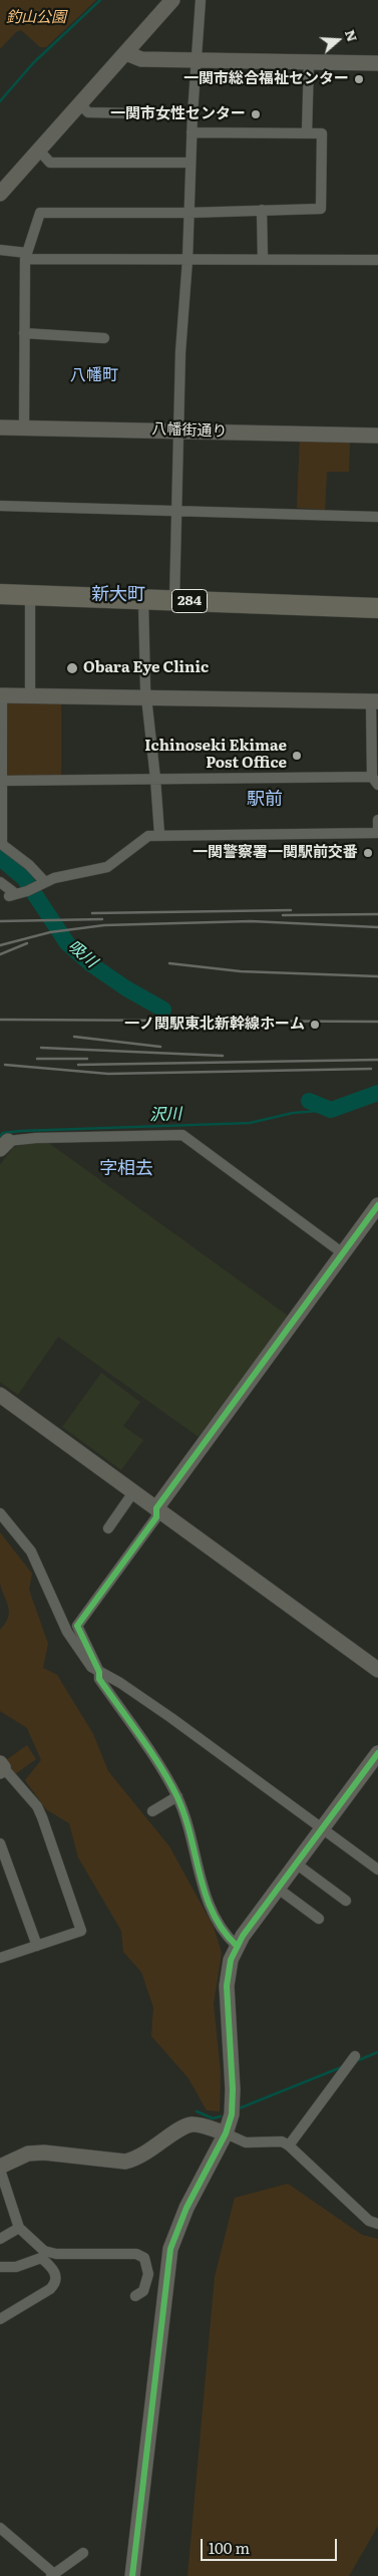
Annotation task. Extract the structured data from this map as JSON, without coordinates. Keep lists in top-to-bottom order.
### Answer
{
  "streets": {
    "highway": ["284"],
    "street": ["八幡街通り"]
  },
  "districts": [
    "八幡町",
    "新大町",
    "駅前",
    "字相去"
  ],
  "water": ["吸川", "沢川"],
  "parks": ["釣山公園"],
  "places": [
    "一関市総合福祉センター",
    "一関市女性センター",
    "Obara Eye Clinic",
    "Ichinoseki Ekimae Post Office",
    "一関警察署一関駅前交番",
    "一ノ関駅東北新幹線ホーム"
  ],
  "scale_bar": "100 m",
  "north": "right"
}
